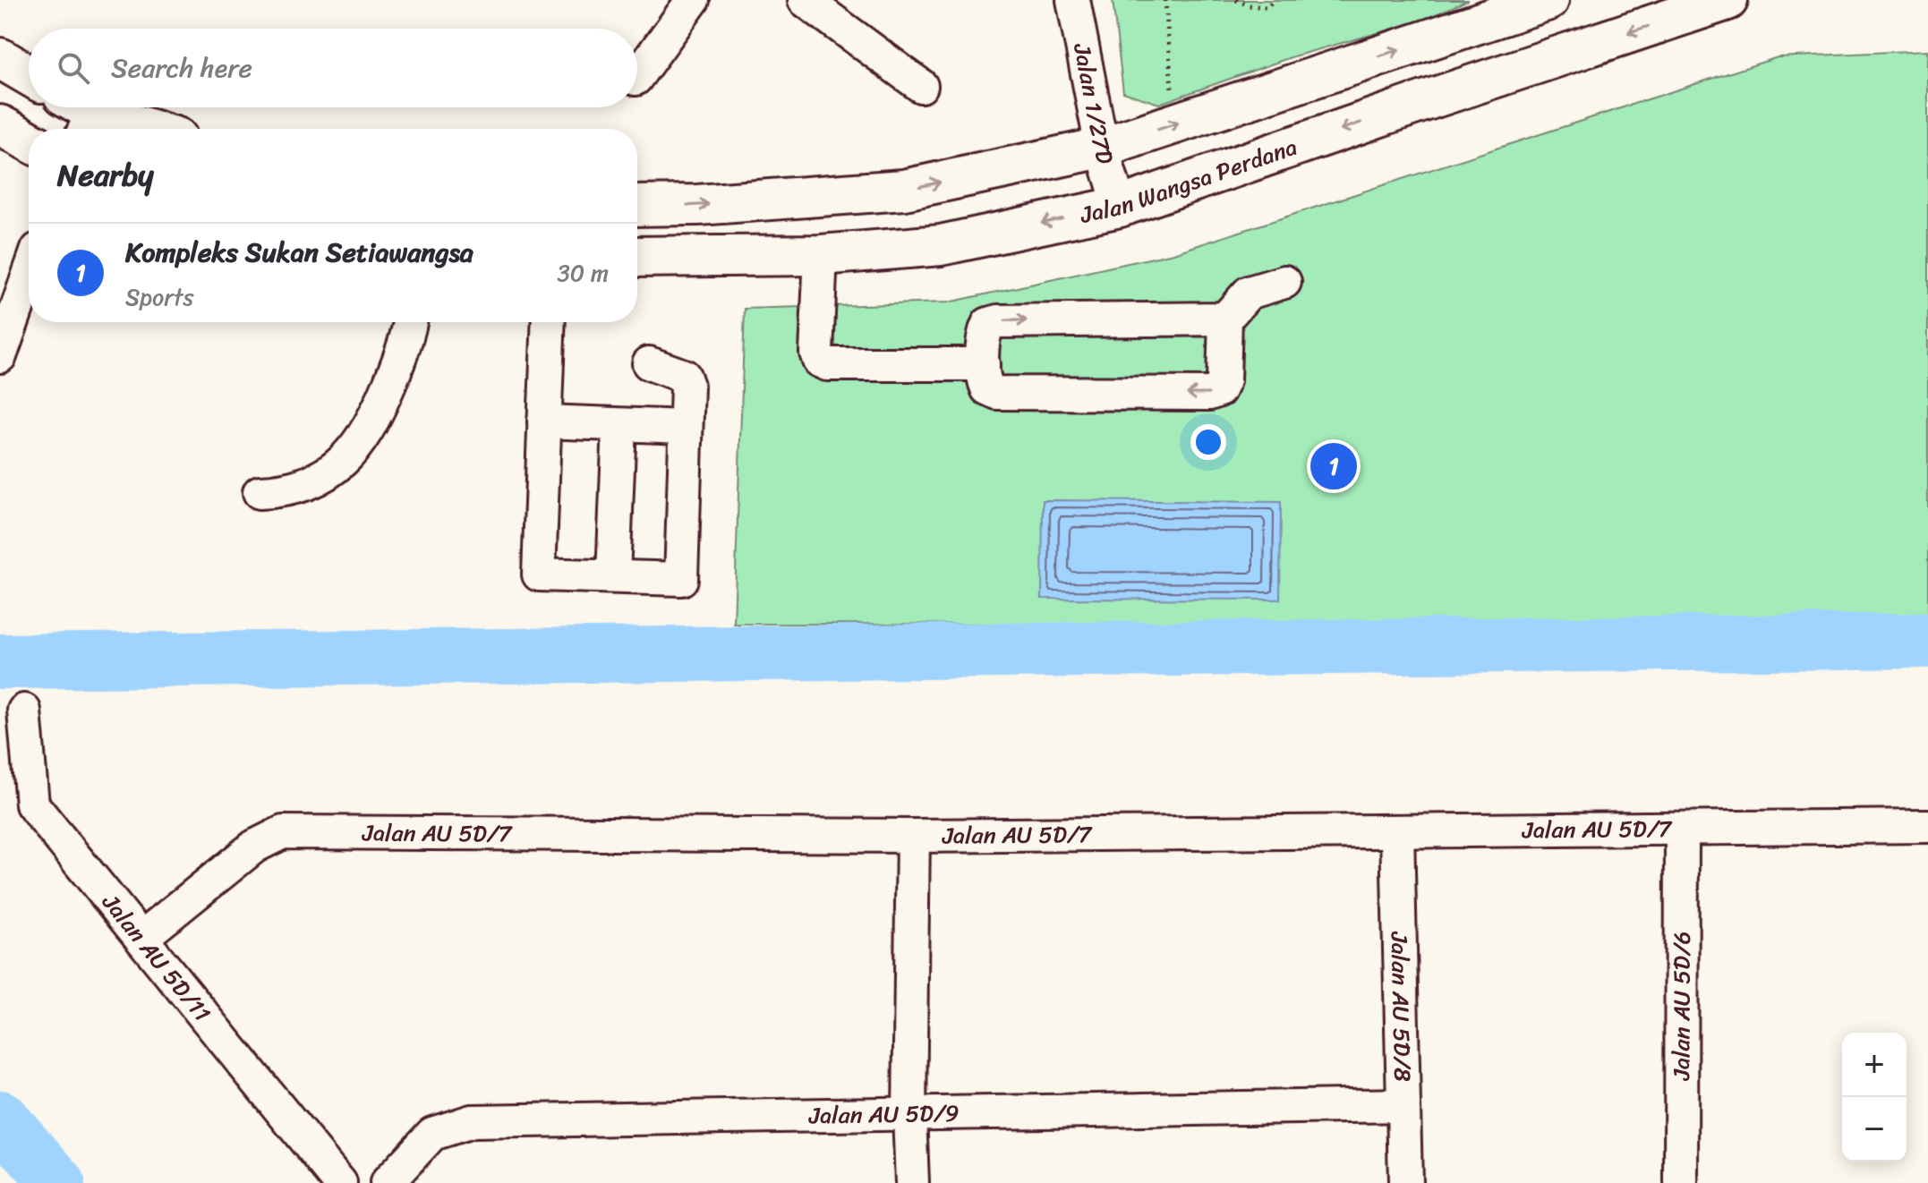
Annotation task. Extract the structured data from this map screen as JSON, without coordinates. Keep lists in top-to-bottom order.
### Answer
{
  "streets": {
    "main road": ["Jalan Wangsa Perdana"],
    "street": [
      "Jalan 1/27D",
      "Jalan AU 5D/7",
      "Jalan AU 5D/11",
      "Jalan AU 5D/6",
      "Jalan AU 5D/8",
      "Jalan AU 5D/9"
    ]
  },
  "crossings": [
    ["Jalan 1/27D", "Jalan Wangsa Perdana"],
    ["Jalan AU 5D/7", "Jalan AU 5D/11"],
    ["Jalan AU 5D/7", "Jalan AU 5D/6"],
    ["Jalan AU 5D/7", "Jalan AU 5D/8"],
    ["Jalan AU 5D/8", "Jalan AU 5D/9"]
  ],
  "page": {
    "search": "Search here",
    "heading": "Nearby",
    "list": [
      {
        "mark": "1",
        "name": "Kompleks Sukan Setiawangsa",
        "note": "Sports",
        "value": "30 m"
      }
    ],
    "pins": "1",
    "map_buttons": ["+", "−"]
  }
}
